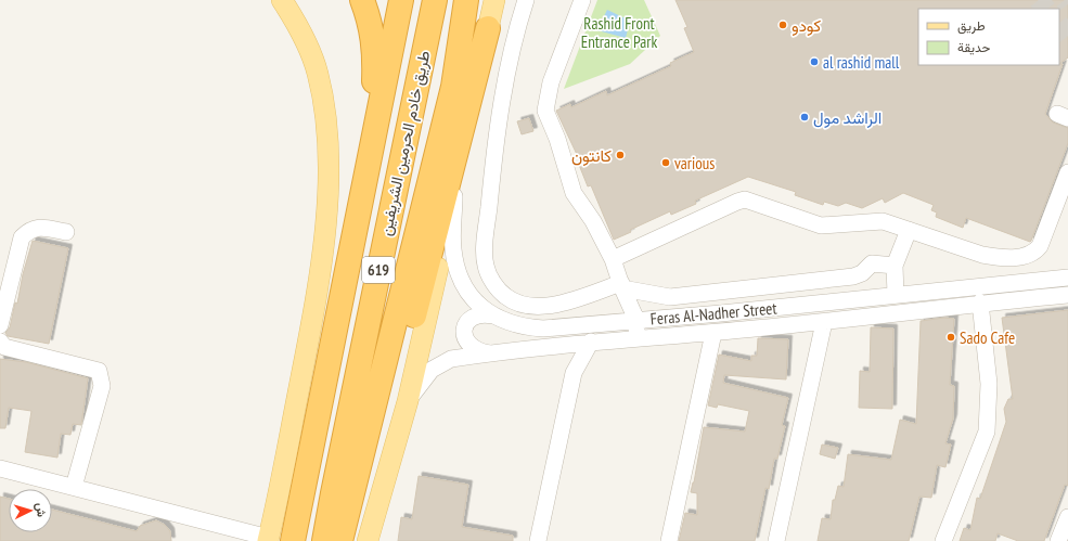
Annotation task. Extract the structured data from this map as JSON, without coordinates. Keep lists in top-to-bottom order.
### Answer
{
  "streets": {
    "highway": ["طريق خادم الحرمين الشريفين", "619"],
    "street": ["Feras Al-Nadher Street"]
  },
  "parks": ["Rashid Front Entrance Park"],
  "places": [
    "كودو",
    "al rashid mall",
    "الراشد مول",
    "كانتون",
    "various",
    "Sado Cafe"
  ],
  "legend": ["طريق", "حديقة"],
  "north": "right"
}
